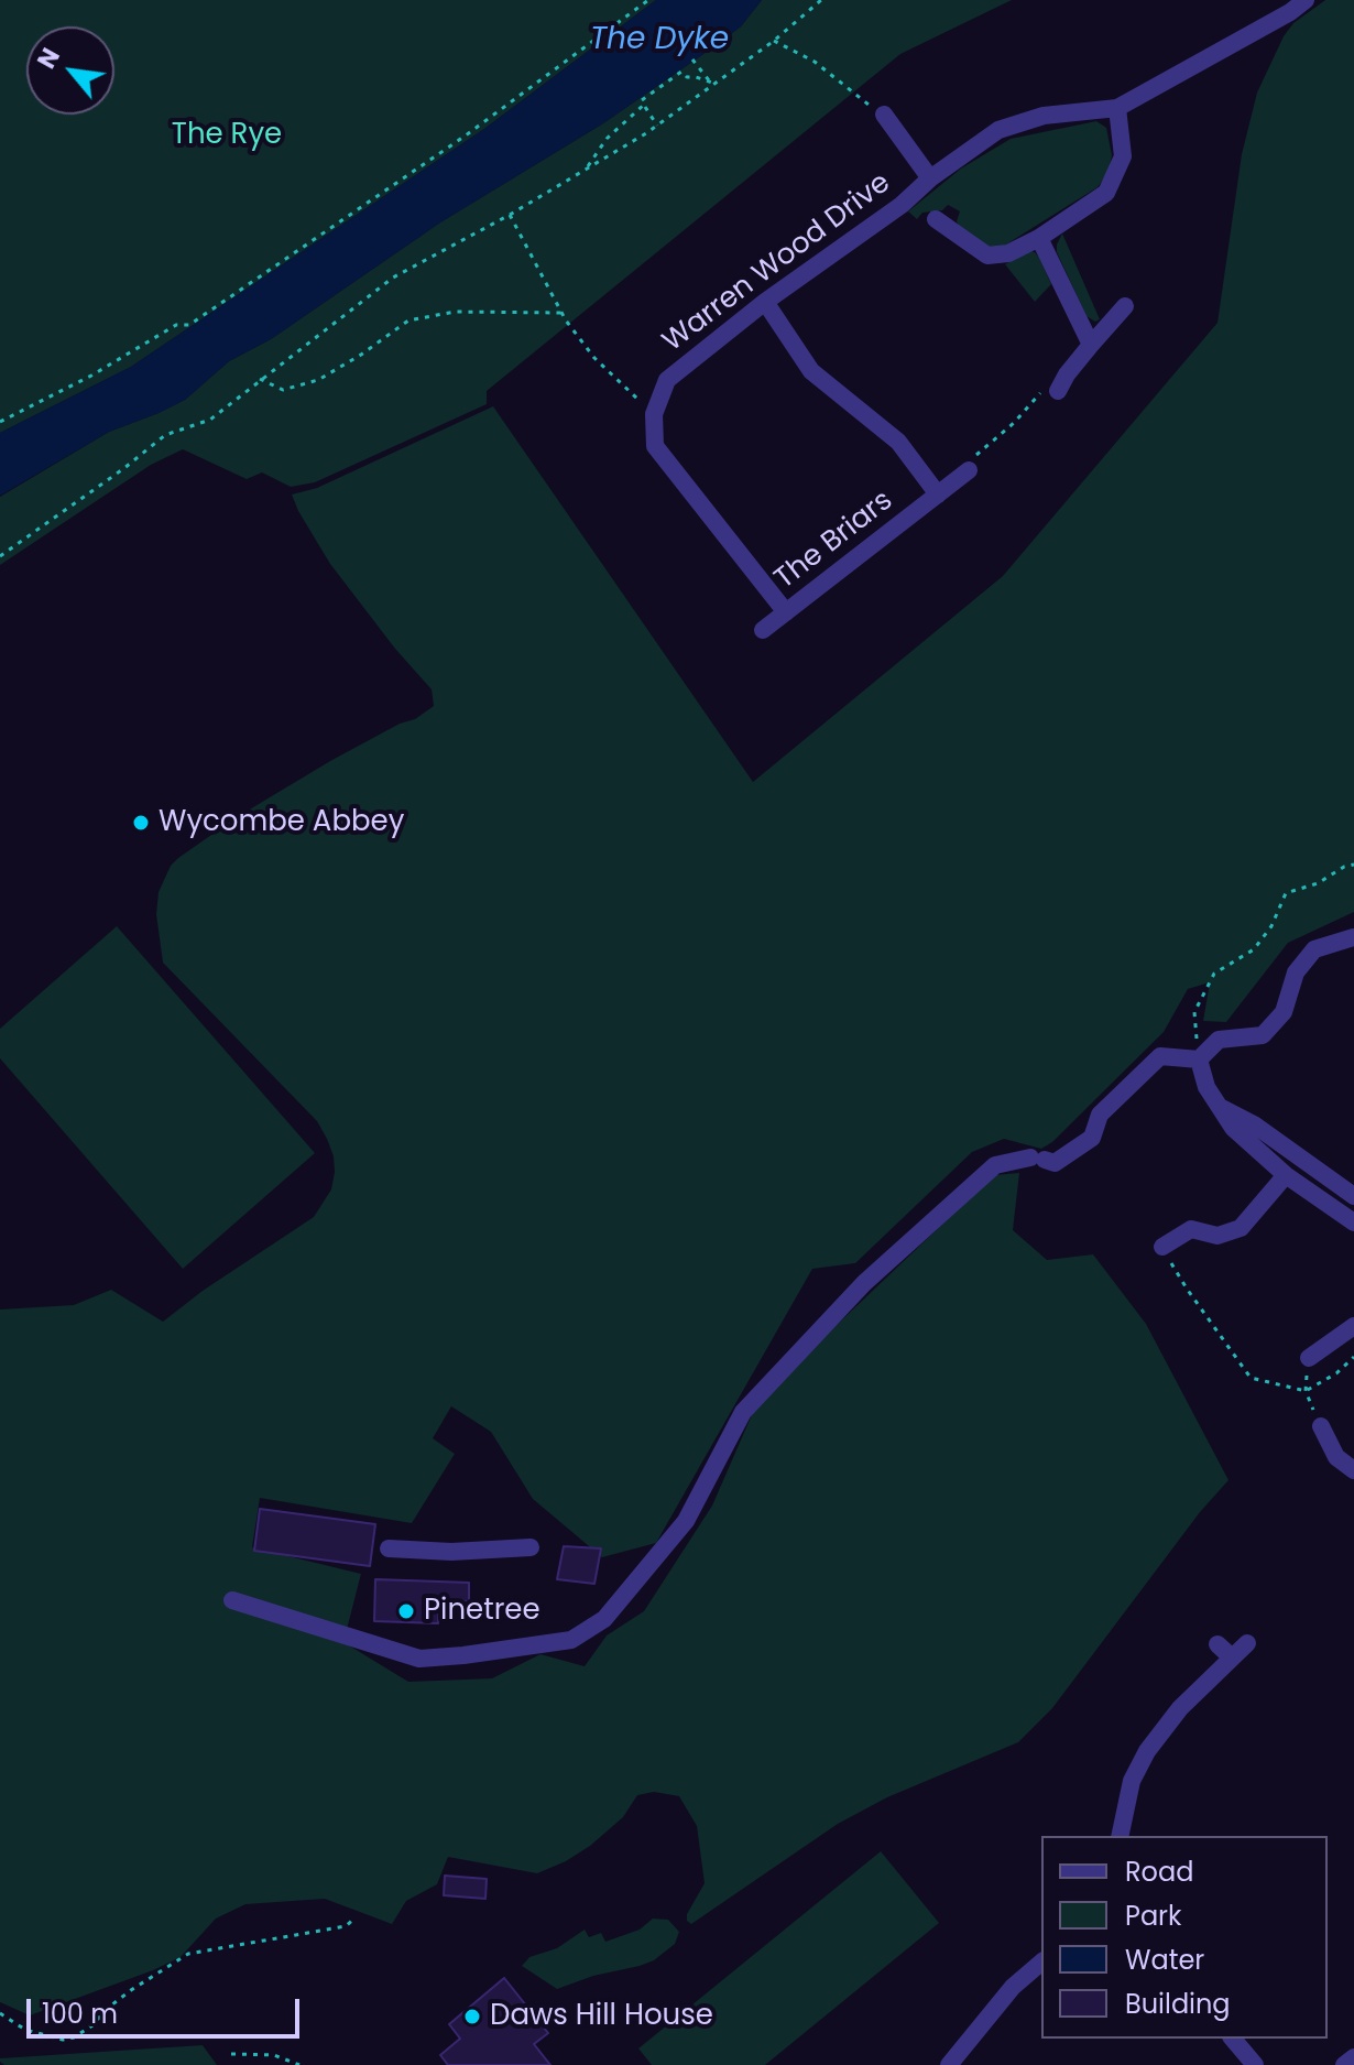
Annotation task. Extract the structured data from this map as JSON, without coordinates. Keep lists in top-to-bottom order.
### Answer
{
  "streets": {
    "street": ["Warren Wood Drive", "The Briars"]
  },
  "crossings": [
    ["Warren Wood Drive", "The Briars"]
  ],
  "water": ["The Dyke"],
  "parks": ["The Rye"],
  "places": ["Wycombe Abbey", "Pinetree", "Daws Hill House"],
  "legend": [
    "Road",
    "Park",
    "Water",
    "Building"
  ],
  "scale_bar": "100 m",
  "north": "top left"
}
